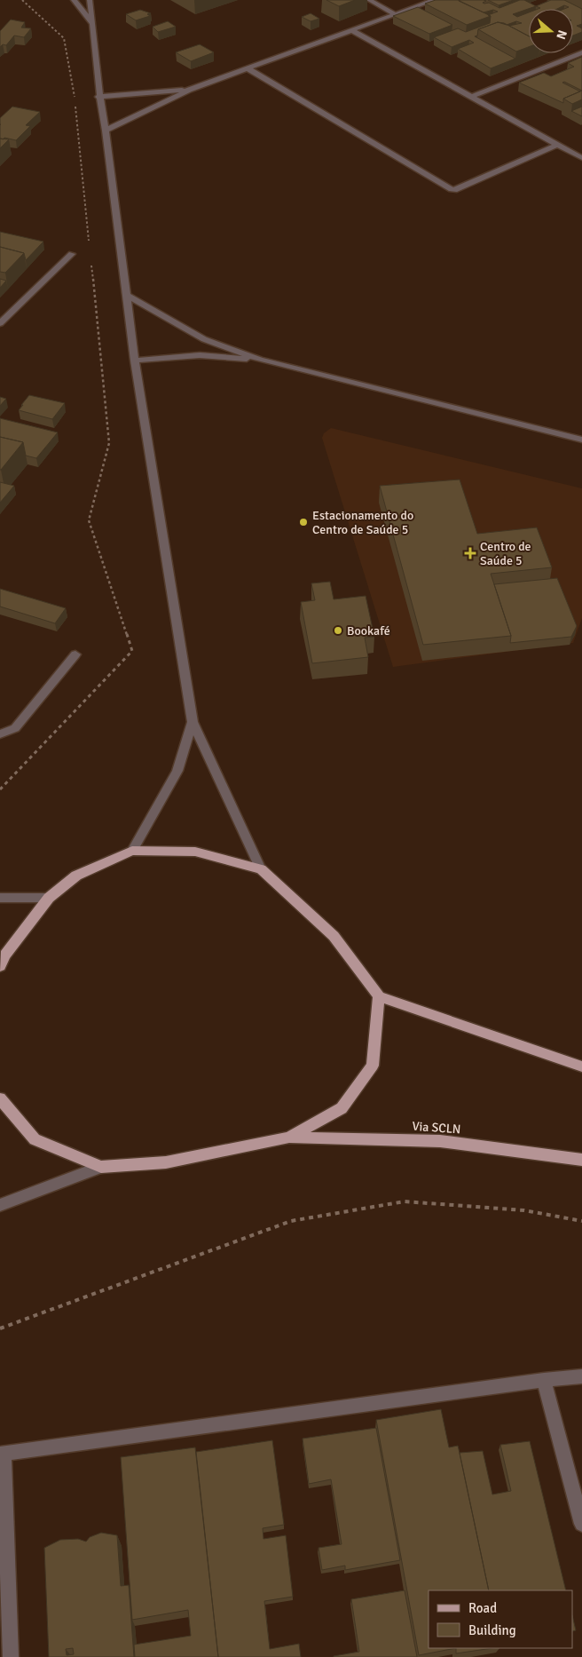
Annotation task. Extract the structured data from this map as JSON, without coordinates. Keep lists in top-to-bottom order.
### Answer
{
  "streets": {
    "main road": ["Via SCLN"]
  },
  "places": {
    "other": ["Estacionamento do Centro de Saúde 5", "Bookafé"],
    "health": ["Centro de Saúde 5"]
  },
  "legend": ["Road", "Building"],
  "north": "right"
}
